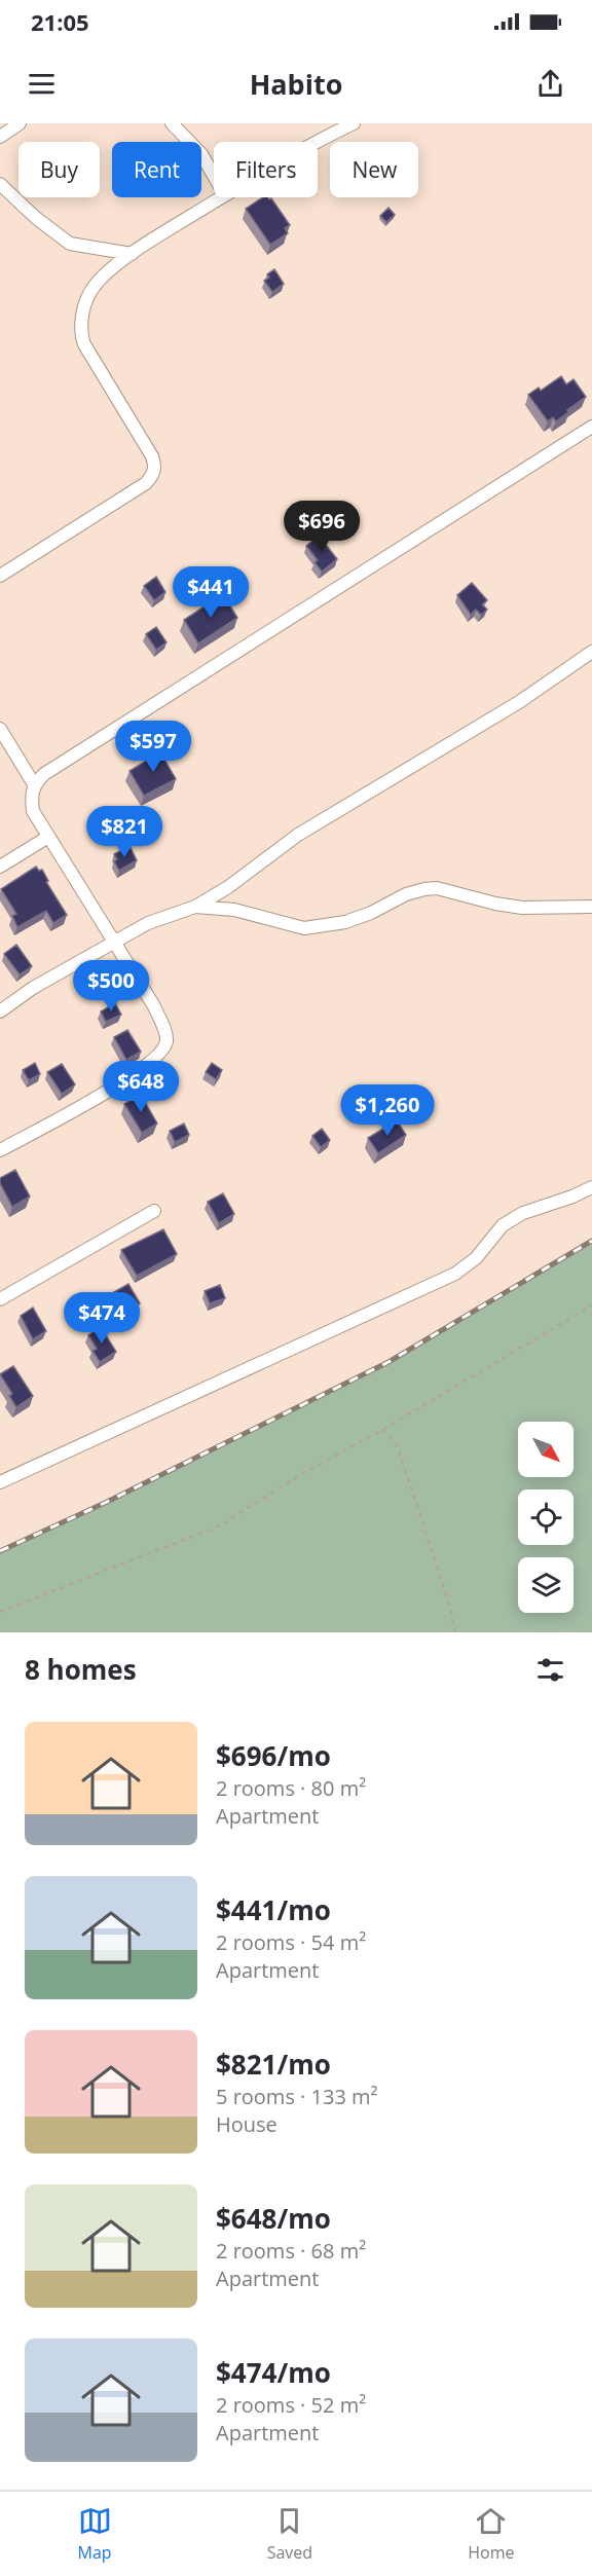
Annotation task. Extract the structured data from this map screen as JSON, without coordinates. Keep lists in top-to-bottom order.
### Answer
{
  "north": "bottom right",
  "page": {
    "status": "21:05",
    "header": "Habito",
    "chip": [
      "Buy",
      "Rent",
      "Filters",
      "New"
    ],
    "price": [
      "$696",
      "$441",
      "$597",
      "$821",
      "$500",
      "$648",
      "$1,260",
      "$474"
    ],
    "heading": "8 homes",
    "list": [
      {
        "name": "$696/mo",
        "note": "2 rooms · 80 m² · Apartment"
      },
      {
        "name": "$441/mo",
        "note": "2 rooms · 54 m² · Apartment"
      },
      {
        "name": "$821/mo",
        "note": "5 rooms · 133 m² · House"
      },
      {
        "name": "$648/mo",
        "note": "2 rooms · 68 m² · Apartment"
      },
      {
        "name": "$474/mo",
        "note": "2 rooms · 52 m² · Apartment"
      }
    ],
    "tabs": ["Map", "Saved", "Home"]
  }
}
